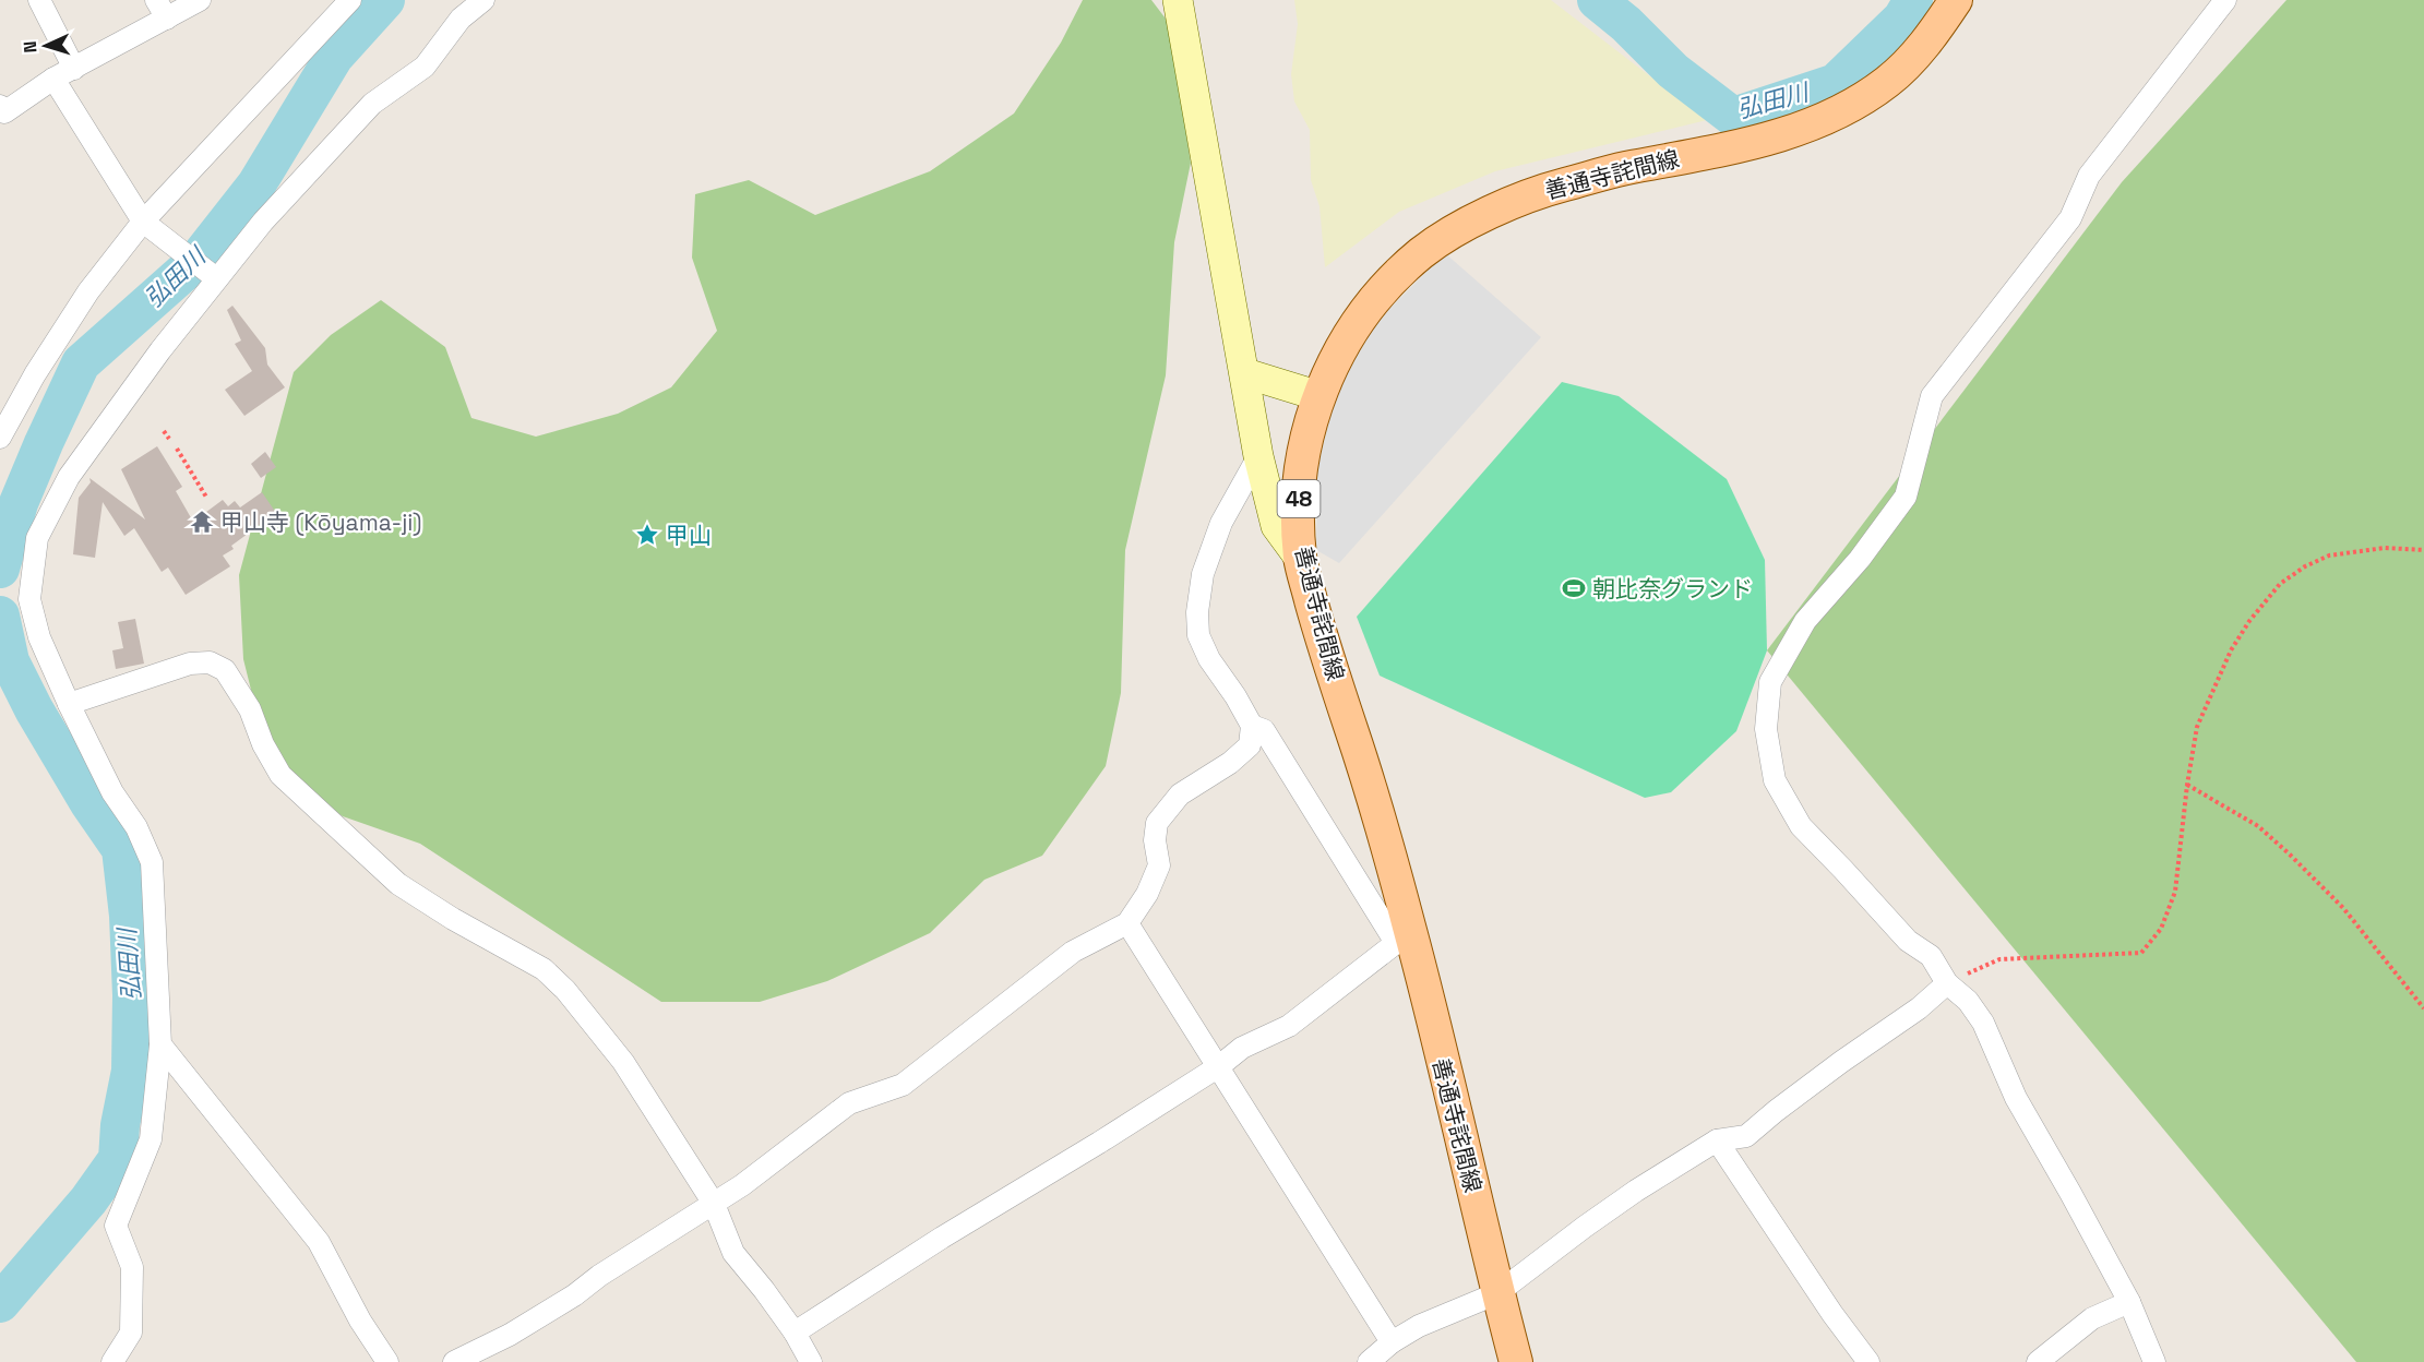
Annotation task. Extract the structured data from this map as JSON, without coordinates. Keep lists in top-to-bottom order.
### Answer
{
  "streets": {
    "main road": ["善通寺詫間線", "48"]
  },
  "water": ["弘田川"],
  "places": {
    "temple": ["甲山寺 (Kōyama-ji)"],
    "place": ["甲山"],
    "sports": ["朝比奈グランド"]
  },
  "north": "left"
}
